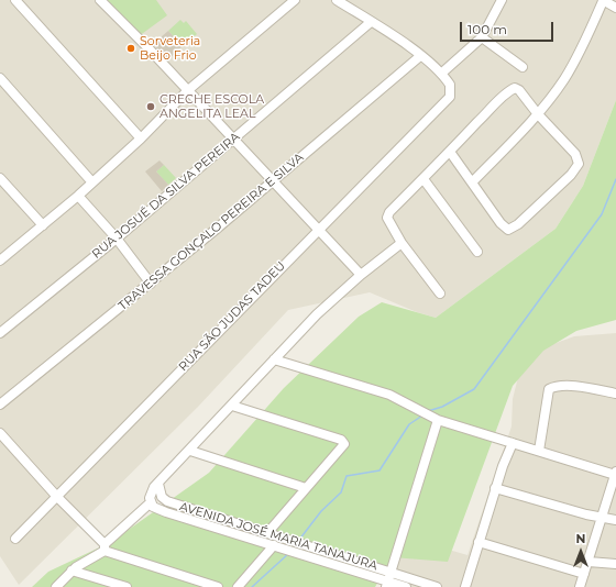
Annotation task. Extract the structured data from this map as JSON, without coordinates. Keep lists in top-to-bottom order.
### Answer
{
  "streets": {
    "street": [
      "RUA JOSUÉ DA SILVA PEREIRA",
      "TRAVESSA GONÇALO PEREIRA E SILVA",
      "RUA SÃO JUDAS TADEU",
      "AVENIDA JOSÉ MARIA TANAJURA"
    ]
  },
  "places": ["Sorveteria Beijo Frio", "CRECHE ESCOLA ANGELITA LEAL"],
  "scale_bar": "100 m",
  "north": "top"
}
